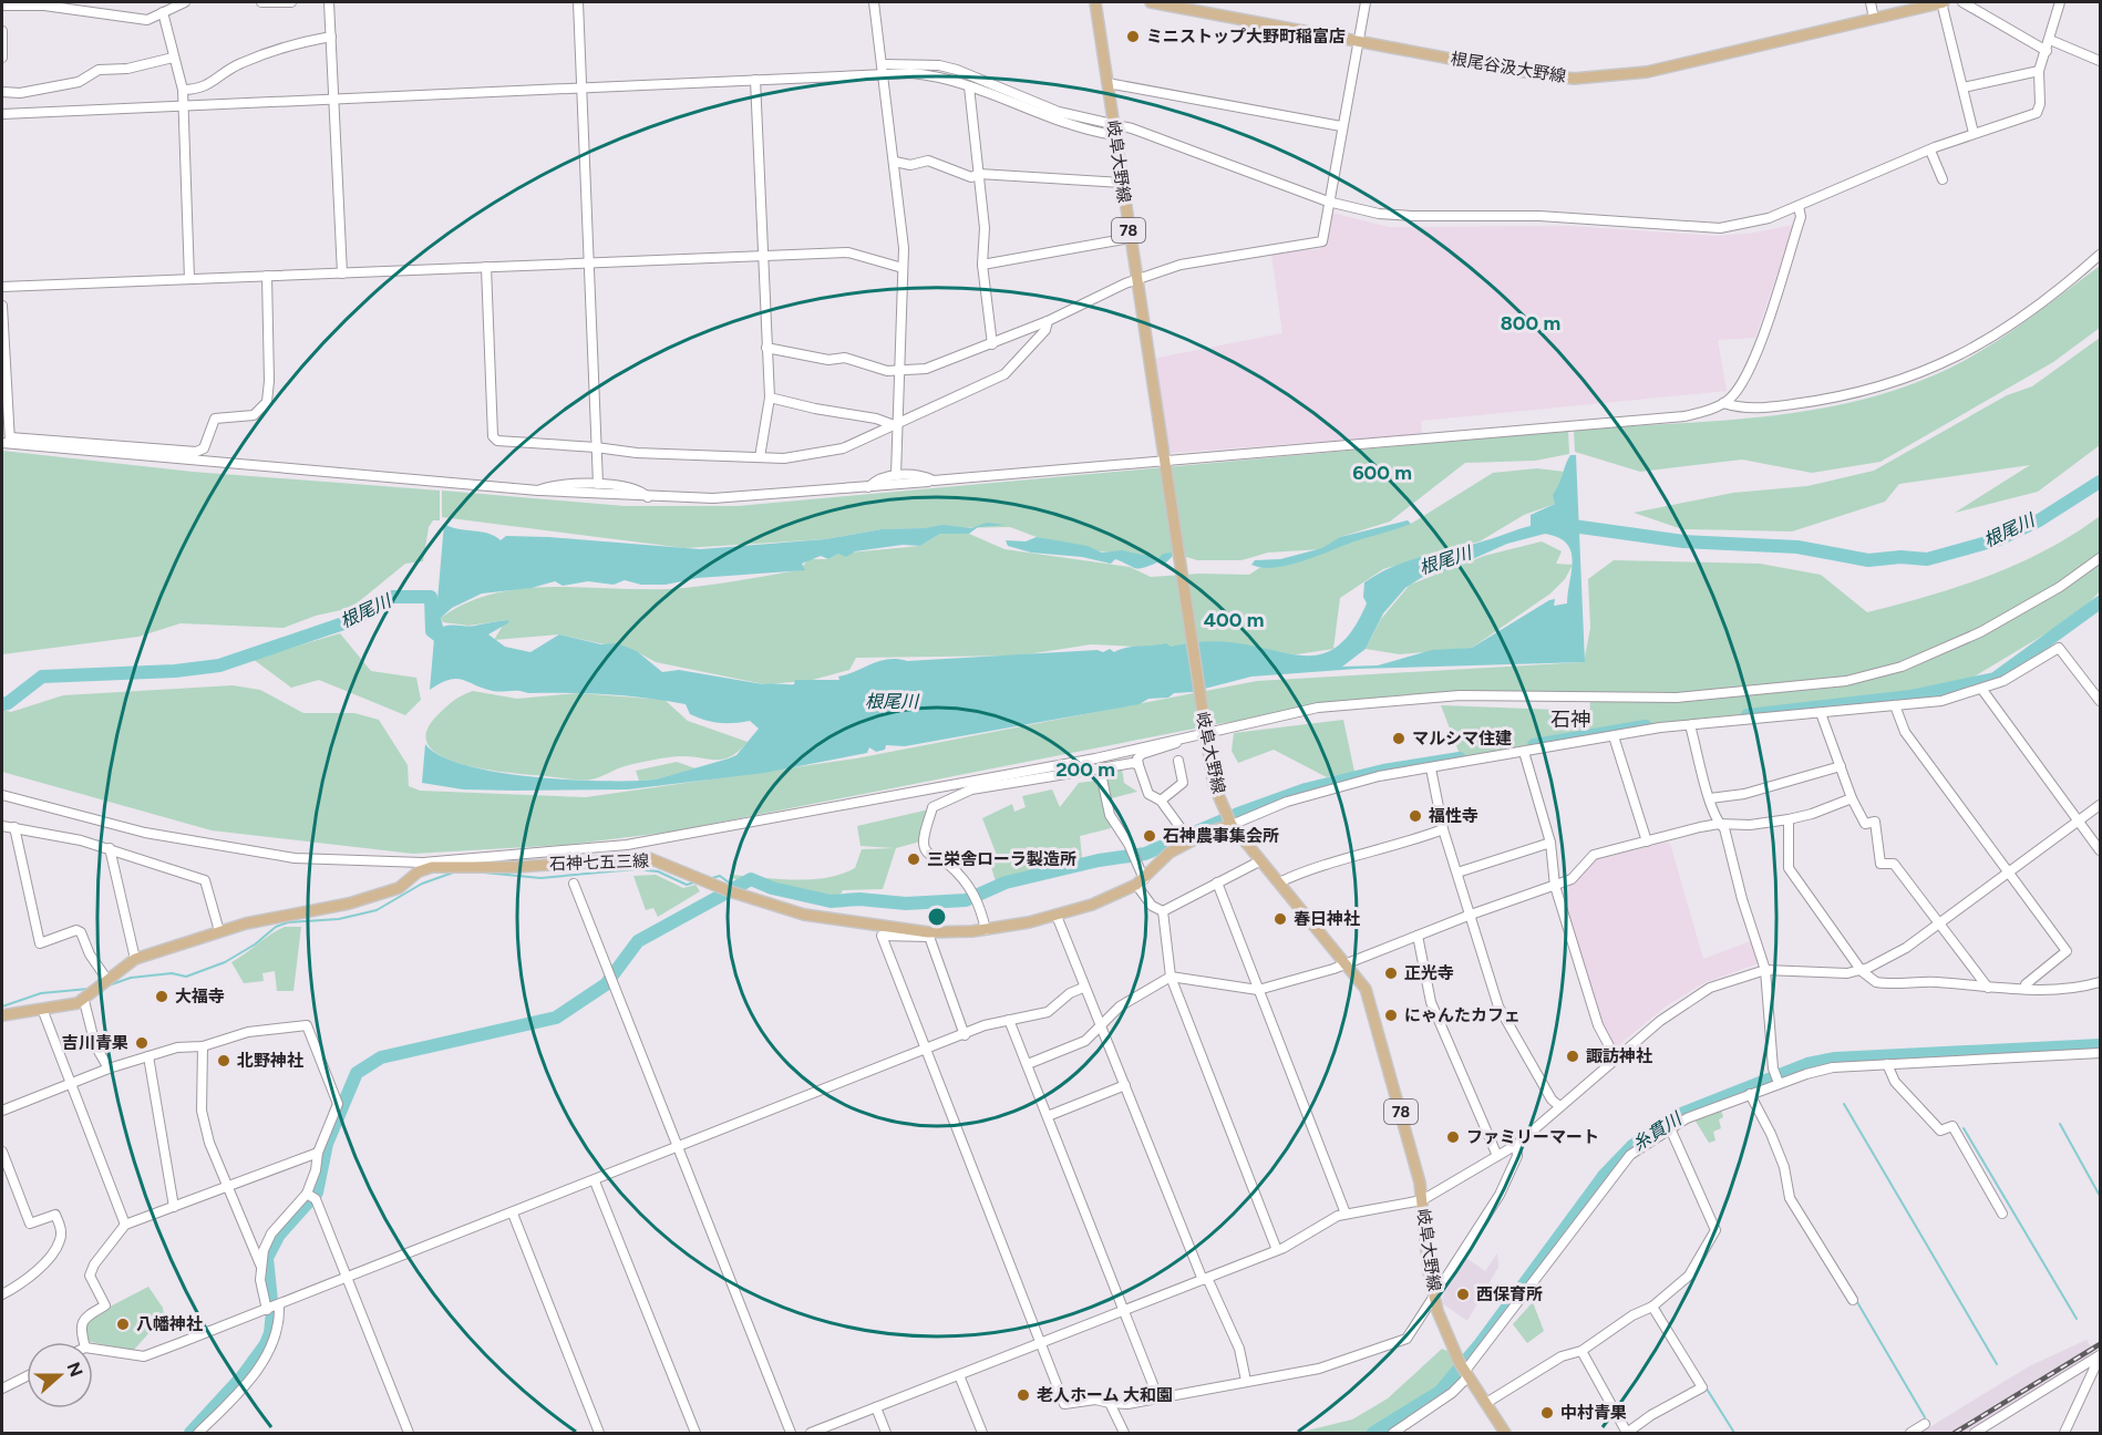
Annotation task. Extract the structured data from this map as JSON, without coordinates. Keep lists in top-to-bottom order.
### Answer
{
  "streets": {
    "main road": [
      "根尾谷汲大野線",
      "岐阜大野線",
      "78",
      "石神七五三線"
    ]
  },
  "crossings": [
    ["岐阜大野線", "石神七五三線"]
  ],
  "districts": ["石神"],
  "water": ["根尾川", "糸貫川"],
  "places": [
    "ミニストップ大野町稲富店",
    "マルシマ住建",
    "福性寺",
    "石神農事集会所",
    "三栄舎ローラ製造所",
    "春日神社",
    "正光寺",
    "大福寺",
    "にゃんたカフェ",
    "吉川青果",
    "諏訪神社",
    "北野神社",
    "ファミリーマート",
    "西保育所",
    "八幡神社",
    "老人ホーム 大和園",
    "中村青果"
  ],
  "north": "right",
  "rings": [
    "800 m",
    "600 m",
    "400 m",
    "200 m"
  ]
}
